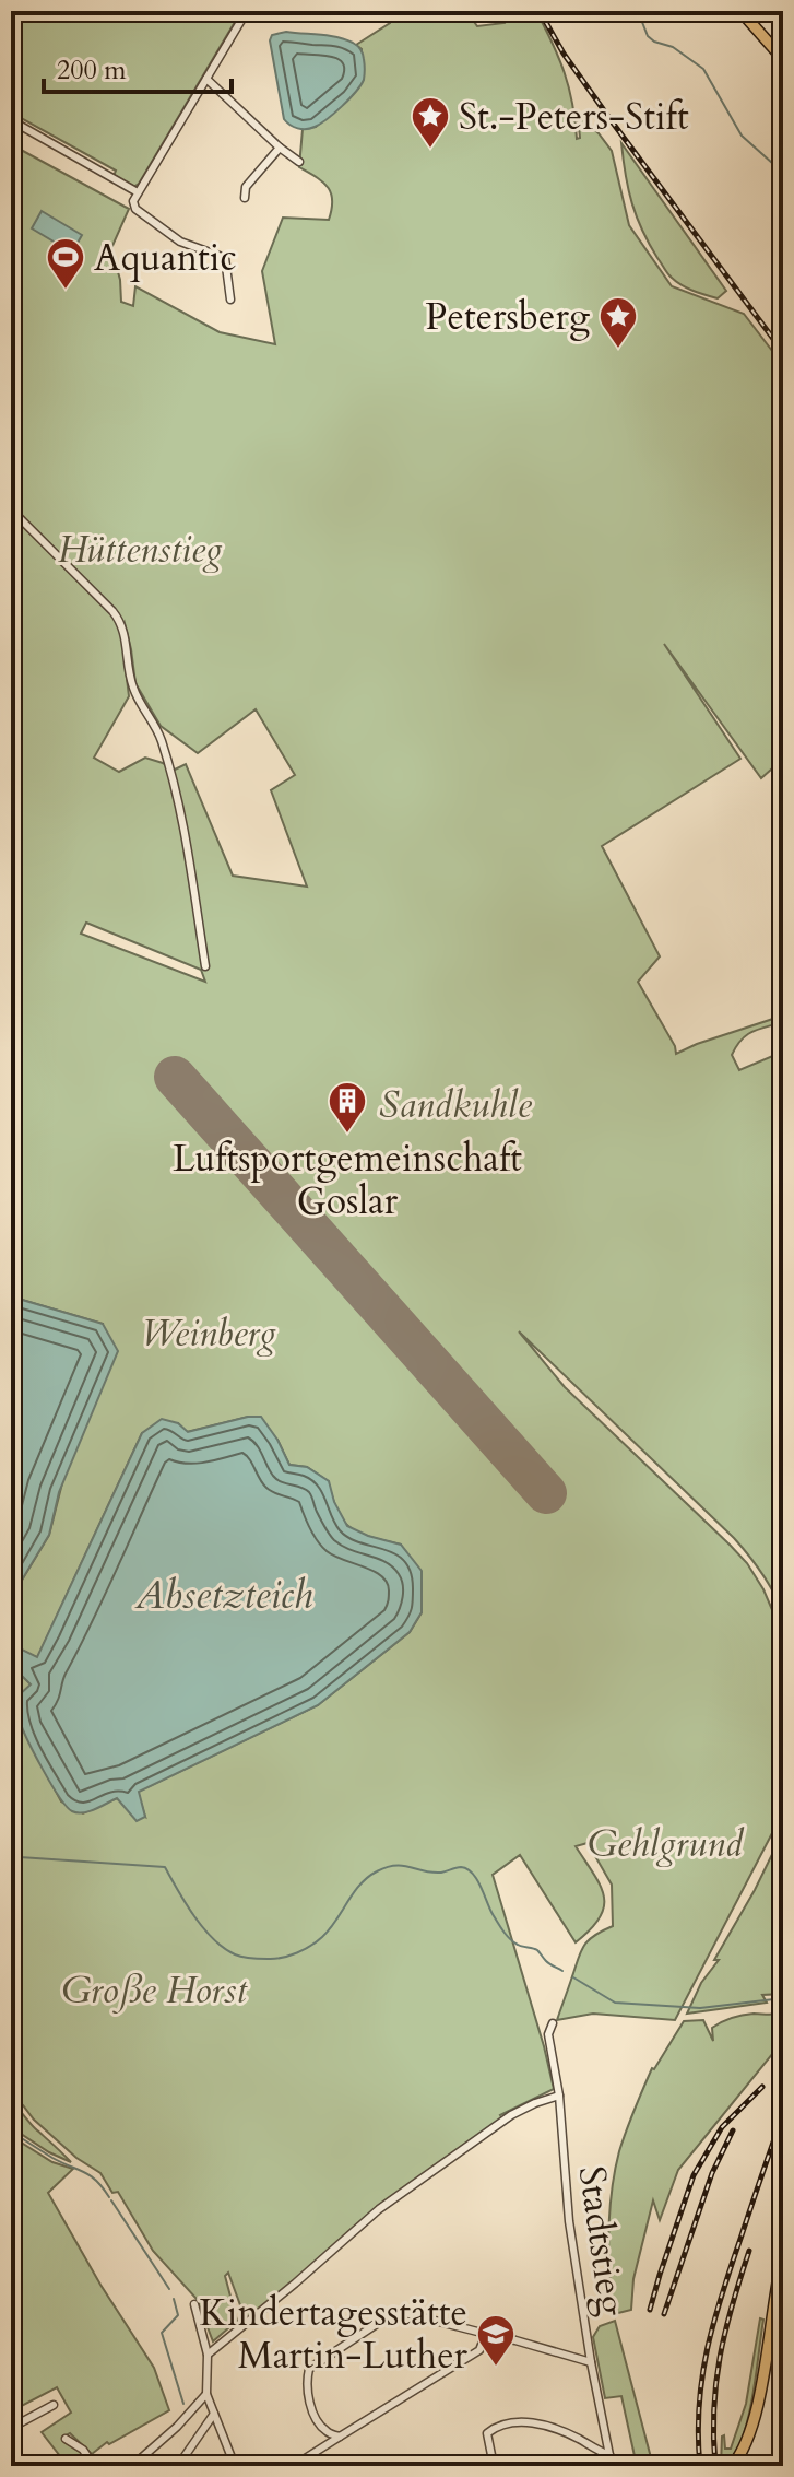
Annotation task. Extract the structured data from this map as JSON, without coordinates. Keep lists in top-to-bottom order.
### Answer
{
  "streets": {
    "street": ["Stadtstieg"]
  },
  "water": ["Absetzteich"],
  "parks": [
    "Hüttenstieg",
    "Sandkuhle",
    "Weinberg",
    "Gehlgrund",
    "Große Horst"
  ],
  "places": {
    "place": ["St.-Peters-Stift", "Petersberg"],
    "sports": ["Aquantic"],
    "building": ["Luftsportgemeinschaft Goslar"],
    "school or university": ["Kindertagesstätte Martin-Luther"]
  },
  "scale_bar": "200 m"
}
